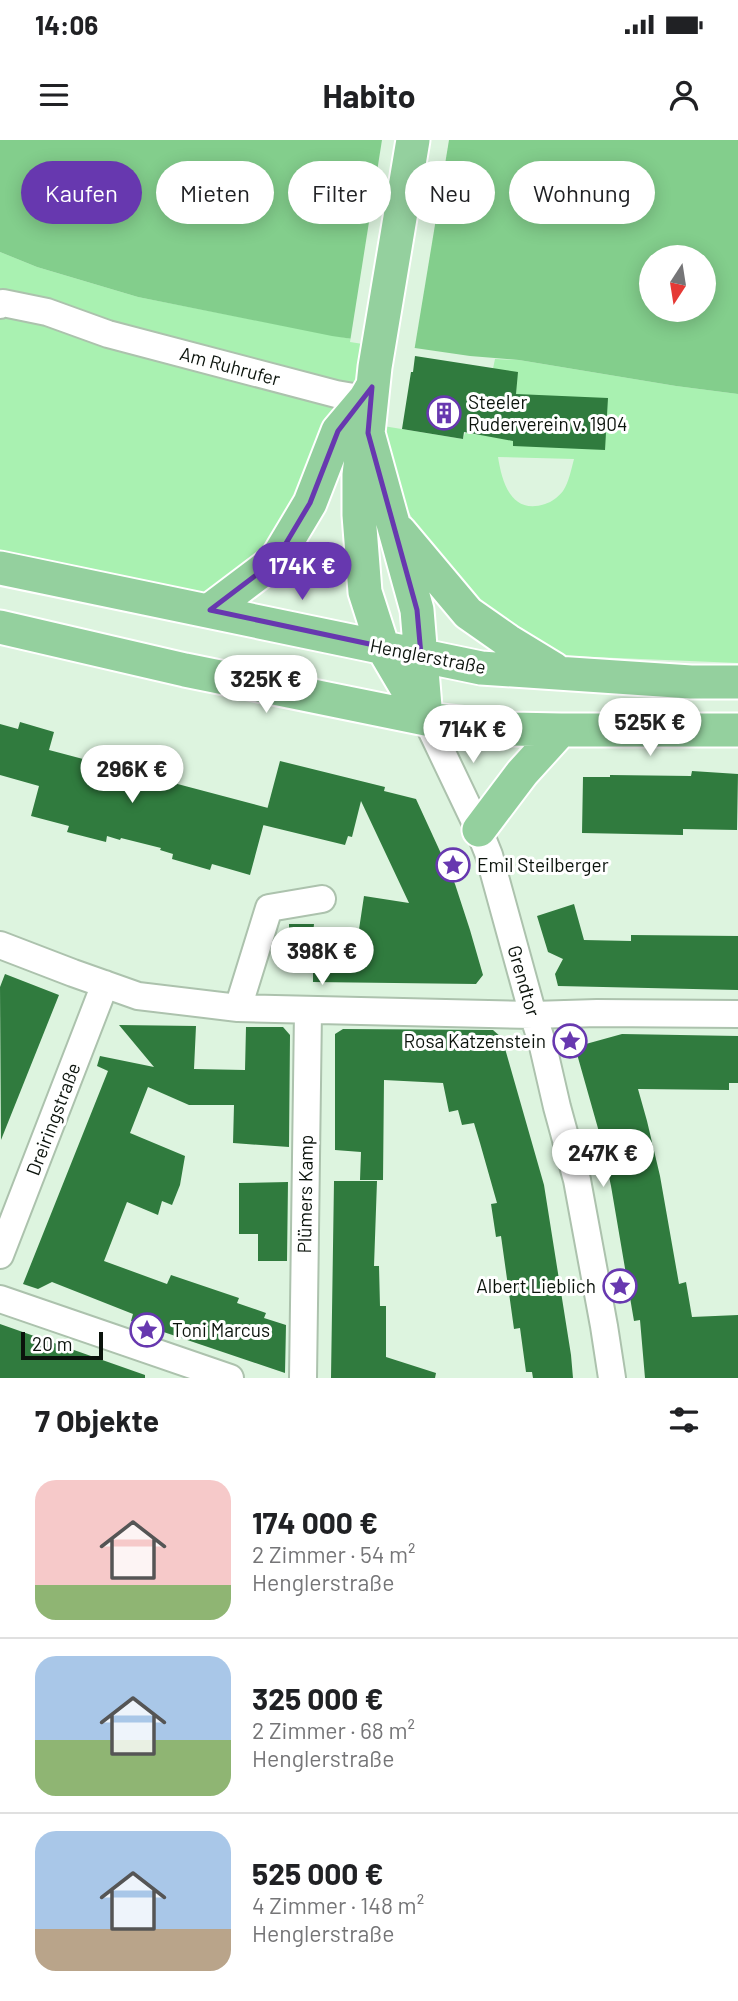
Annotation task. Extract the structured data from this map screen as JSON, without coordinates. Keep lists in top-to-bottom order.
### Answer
{
  "streets": {
    "main road": ["Henglerstraße"],
    "street": [
      "Am Ruhrufer",
      "Grendtor",
      "Dreiringstraße",
      "Plümers Kamp"
    ]
  },
  "places": {
    "building": ["Steeler Ruderverein v. 1904"],
    "place": [
      "Emil Steilberger",
      "Rosa Katzenstein",
      "Albert Lieblich",
      "Toni Marcus"
    ]
  },
  "scale_bar": "20 m",
  "north": "bottom",
  "page": {
    "status": "14:06",
    "header": "Habito",
    "chip": [
      "Kaufen",
      "Mieten",
      "Filter",
      "Neu",
      "Wohnung"
    ],
    "price": [
      "174K €",
      "325K €",
      "525K €",
      "714K €",
      "296K €",
      "398K €",
      "247K €"
    ],
    "scale": "20 m",
    "heading": "7 Objekte",
    "list": [
      {
        "name": "174 000 €",
        "note": "2 Zimmer · 54 m² · Henglerstraße"
      },
      {
        "name": "325 000 €",
        "note": "2 Zimmer · 68 m² · Henglerstraße"
      },
      {
        "name": "525 000 €",
        "note": "4 Zimmer · 148 m² · Henglerstraße"
      }
    ]
  }
}
